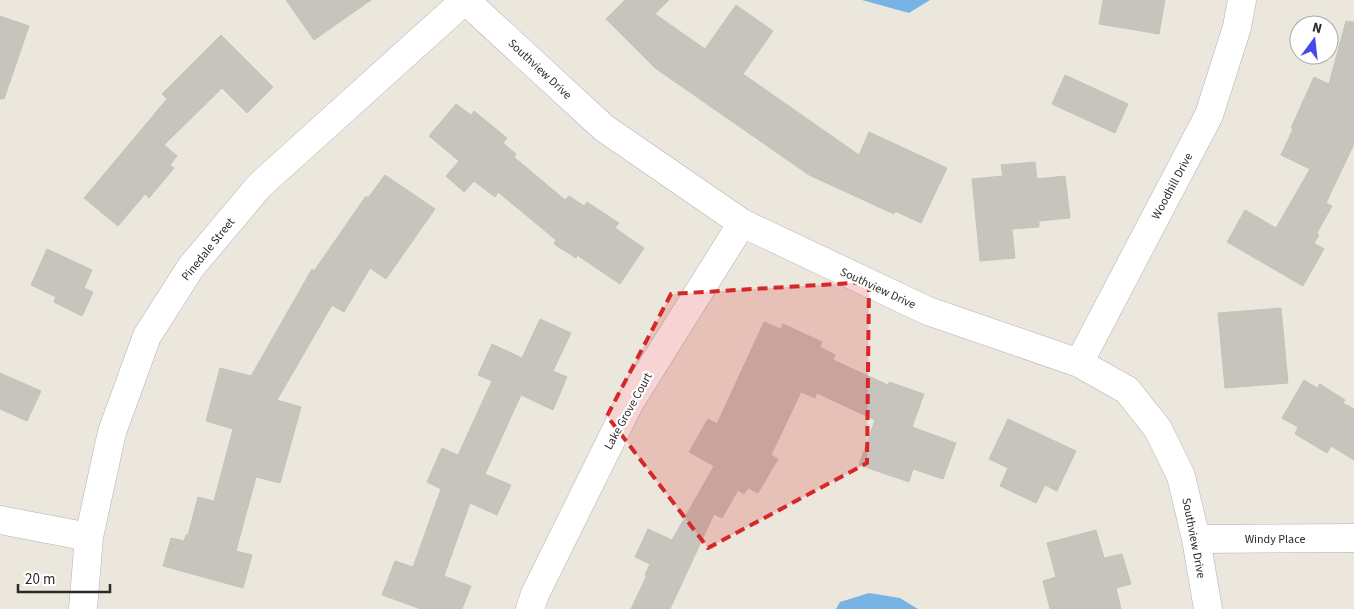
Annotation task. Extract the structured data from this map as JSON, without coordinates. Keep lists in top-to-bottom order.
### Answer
{
  "streets": {
    "street": [
      "Southview Drive",
      "Woodhill Drive",
      "Pinedale Street",
      "Lake Grove Court",
      "Windy Place"
    ]
  },
  "crossings": [
    ["Southview Drive", "Woodhill Drive"],
    ["Southview Drive", "Pinedale Street"],
    ["Southview Drive", "Lake Grove Court"],
    ["Southview Drive", "Windy Place"]
  ],
  "scale_bar": "20 m",
  "north": "top"
}
